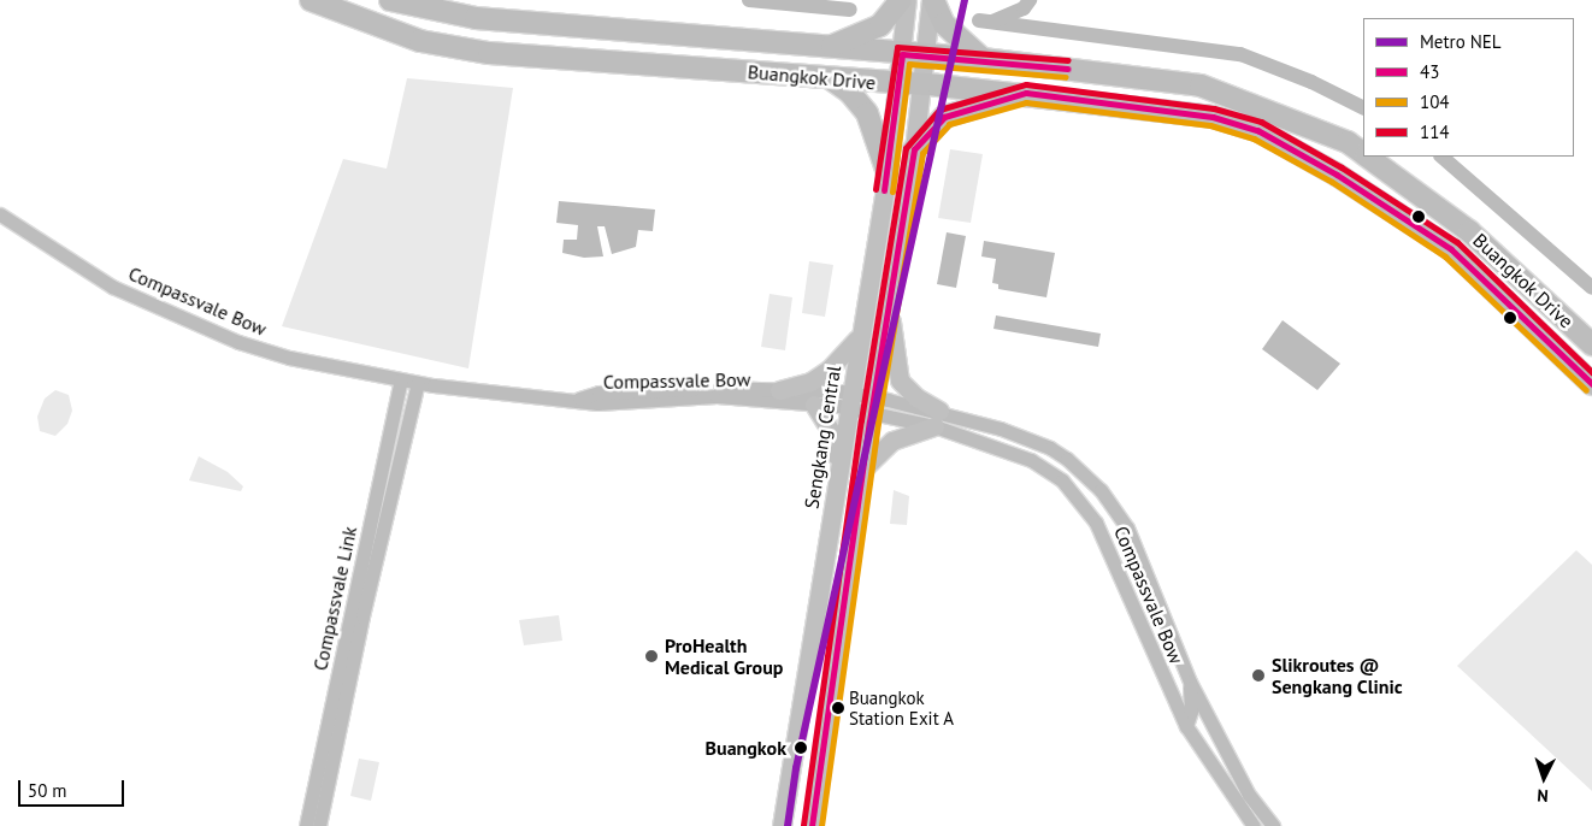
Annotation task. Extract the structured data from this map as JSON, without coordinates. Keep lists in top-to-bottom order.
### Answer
{
  "streets": {
    "main road": ["Buangkok Drive"],
    "street": ["Compassvale Bow", "Sengkang Central", "Compassvale Link"]
  },
  "crossings": [
    ["Buangkok Drive", "Sengkang Central"],
    ["Compassvale Bow", "Sengkang Central"],
    ["Compassvale Bow", "Compassvale Link"]
  ],
  "places": [
    "ProHealth Medical Group",
    "Slikroutes @ Sengkang Clinic",
    "Buangkok Station Exit A",
    "Buangkok"
  ],
  "lines": [
    "metro line NEL",
    "transit line 114",
    "transit line 43",
    "transit line 104"
  ],
  "legend": [
    "Metro NEL",
    "43",
    "104",
    "114"
  ],
  "scale_bar": "50 m",
  "north": "bottom"
}
